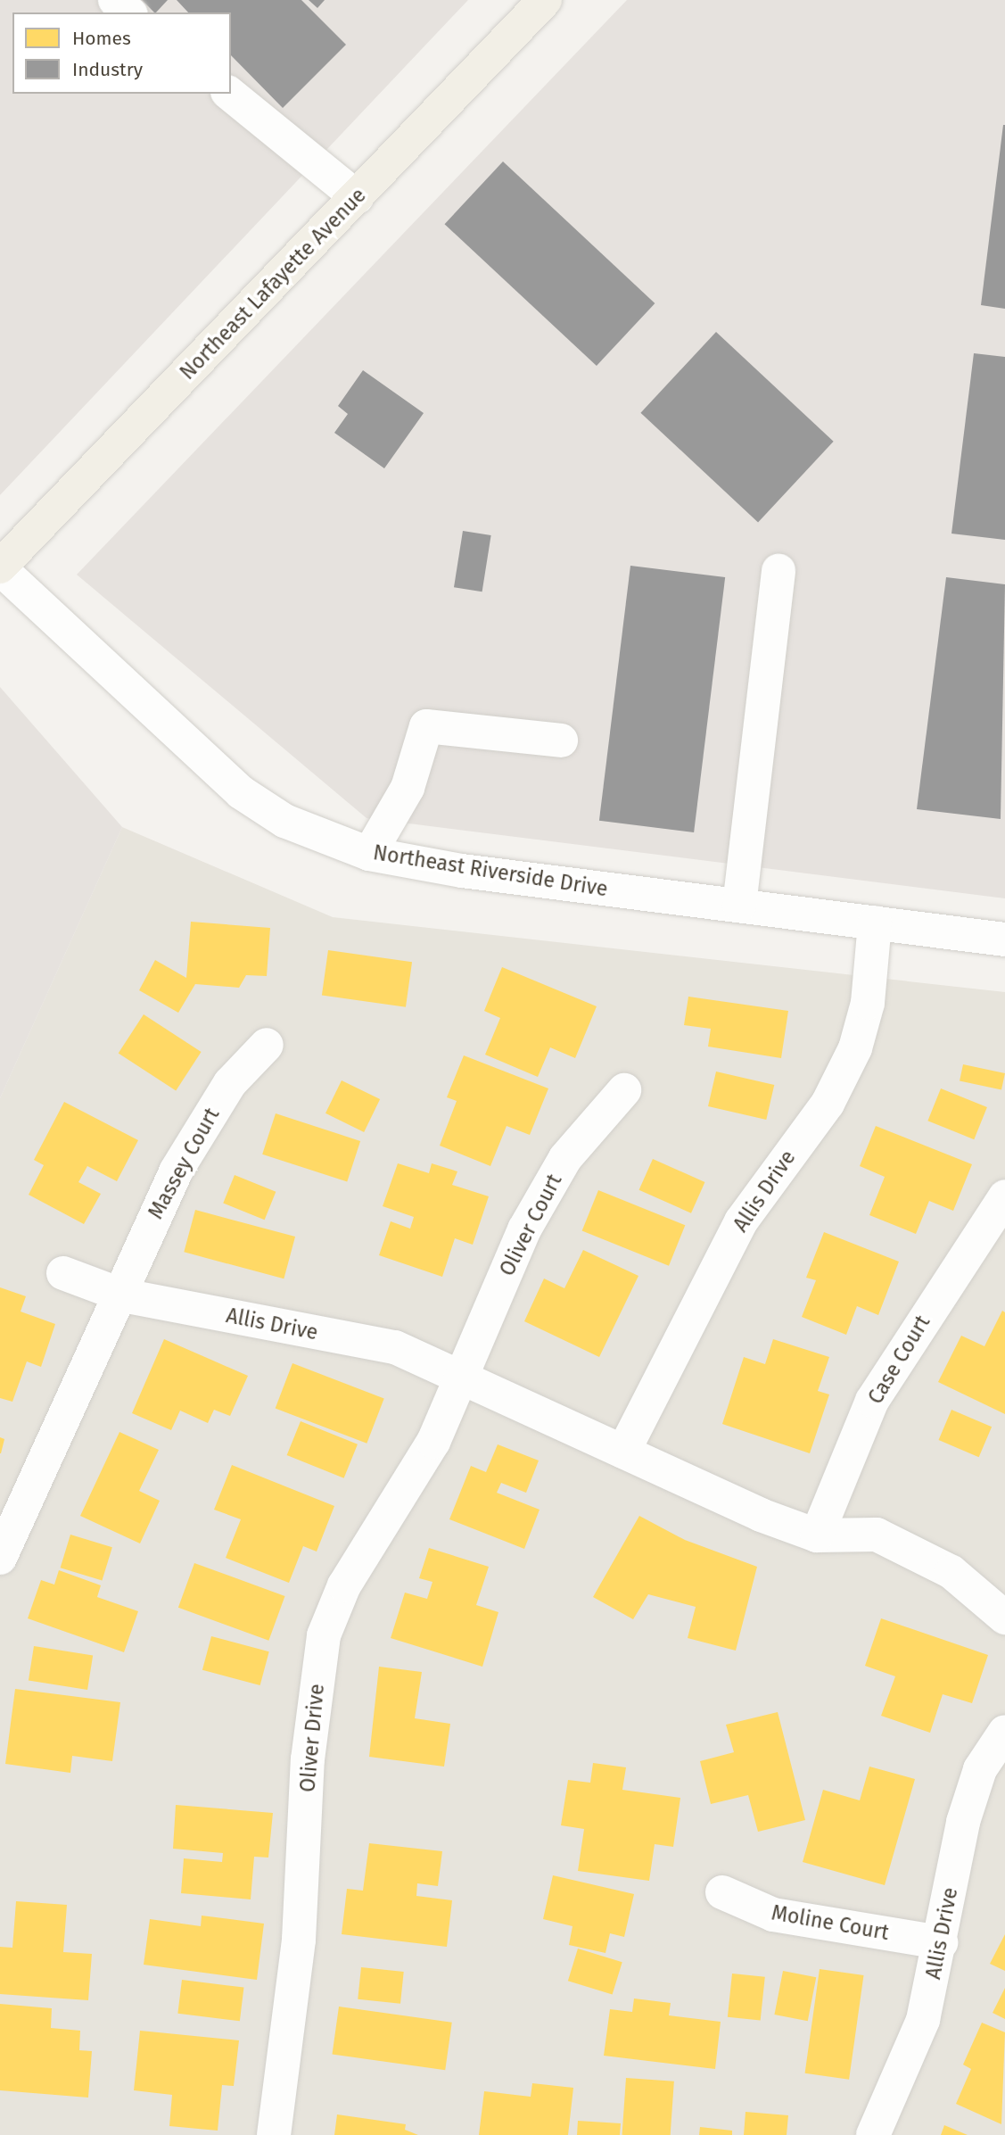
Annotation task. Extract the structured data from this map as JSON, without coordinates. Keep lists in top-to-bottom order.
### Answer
{
  "streets": {
    "main road": ["Northeast Lafayette Avenue"],
    "street": [
      "Northeast Riverside Drive",
      "Massey Court",
      "Allis Drive",
      "Oliver Court",
      "Case Court",
      "Oliver Drive",
      "Moline Court"
    ]
  },
  "crossings": [
    ["Northeast Lafayette Avenue", "Northeast Riverside Drive"],
    ["Northeast Riverside Drive", "Allis Drive"],
    ["Massey Court", "Allis Drive"],
    ["Allis Drive", "Oliver Court"],
    ["Allis Drive", "Case Court"],
    ["Allis Drive", "Oliver Drive"],
    ["Allis Drive", "Moline Court"],
    ["Oliver Court", "Oliver Drive"]
  ],
  "legend": ["Homes", "Industry"]
}
